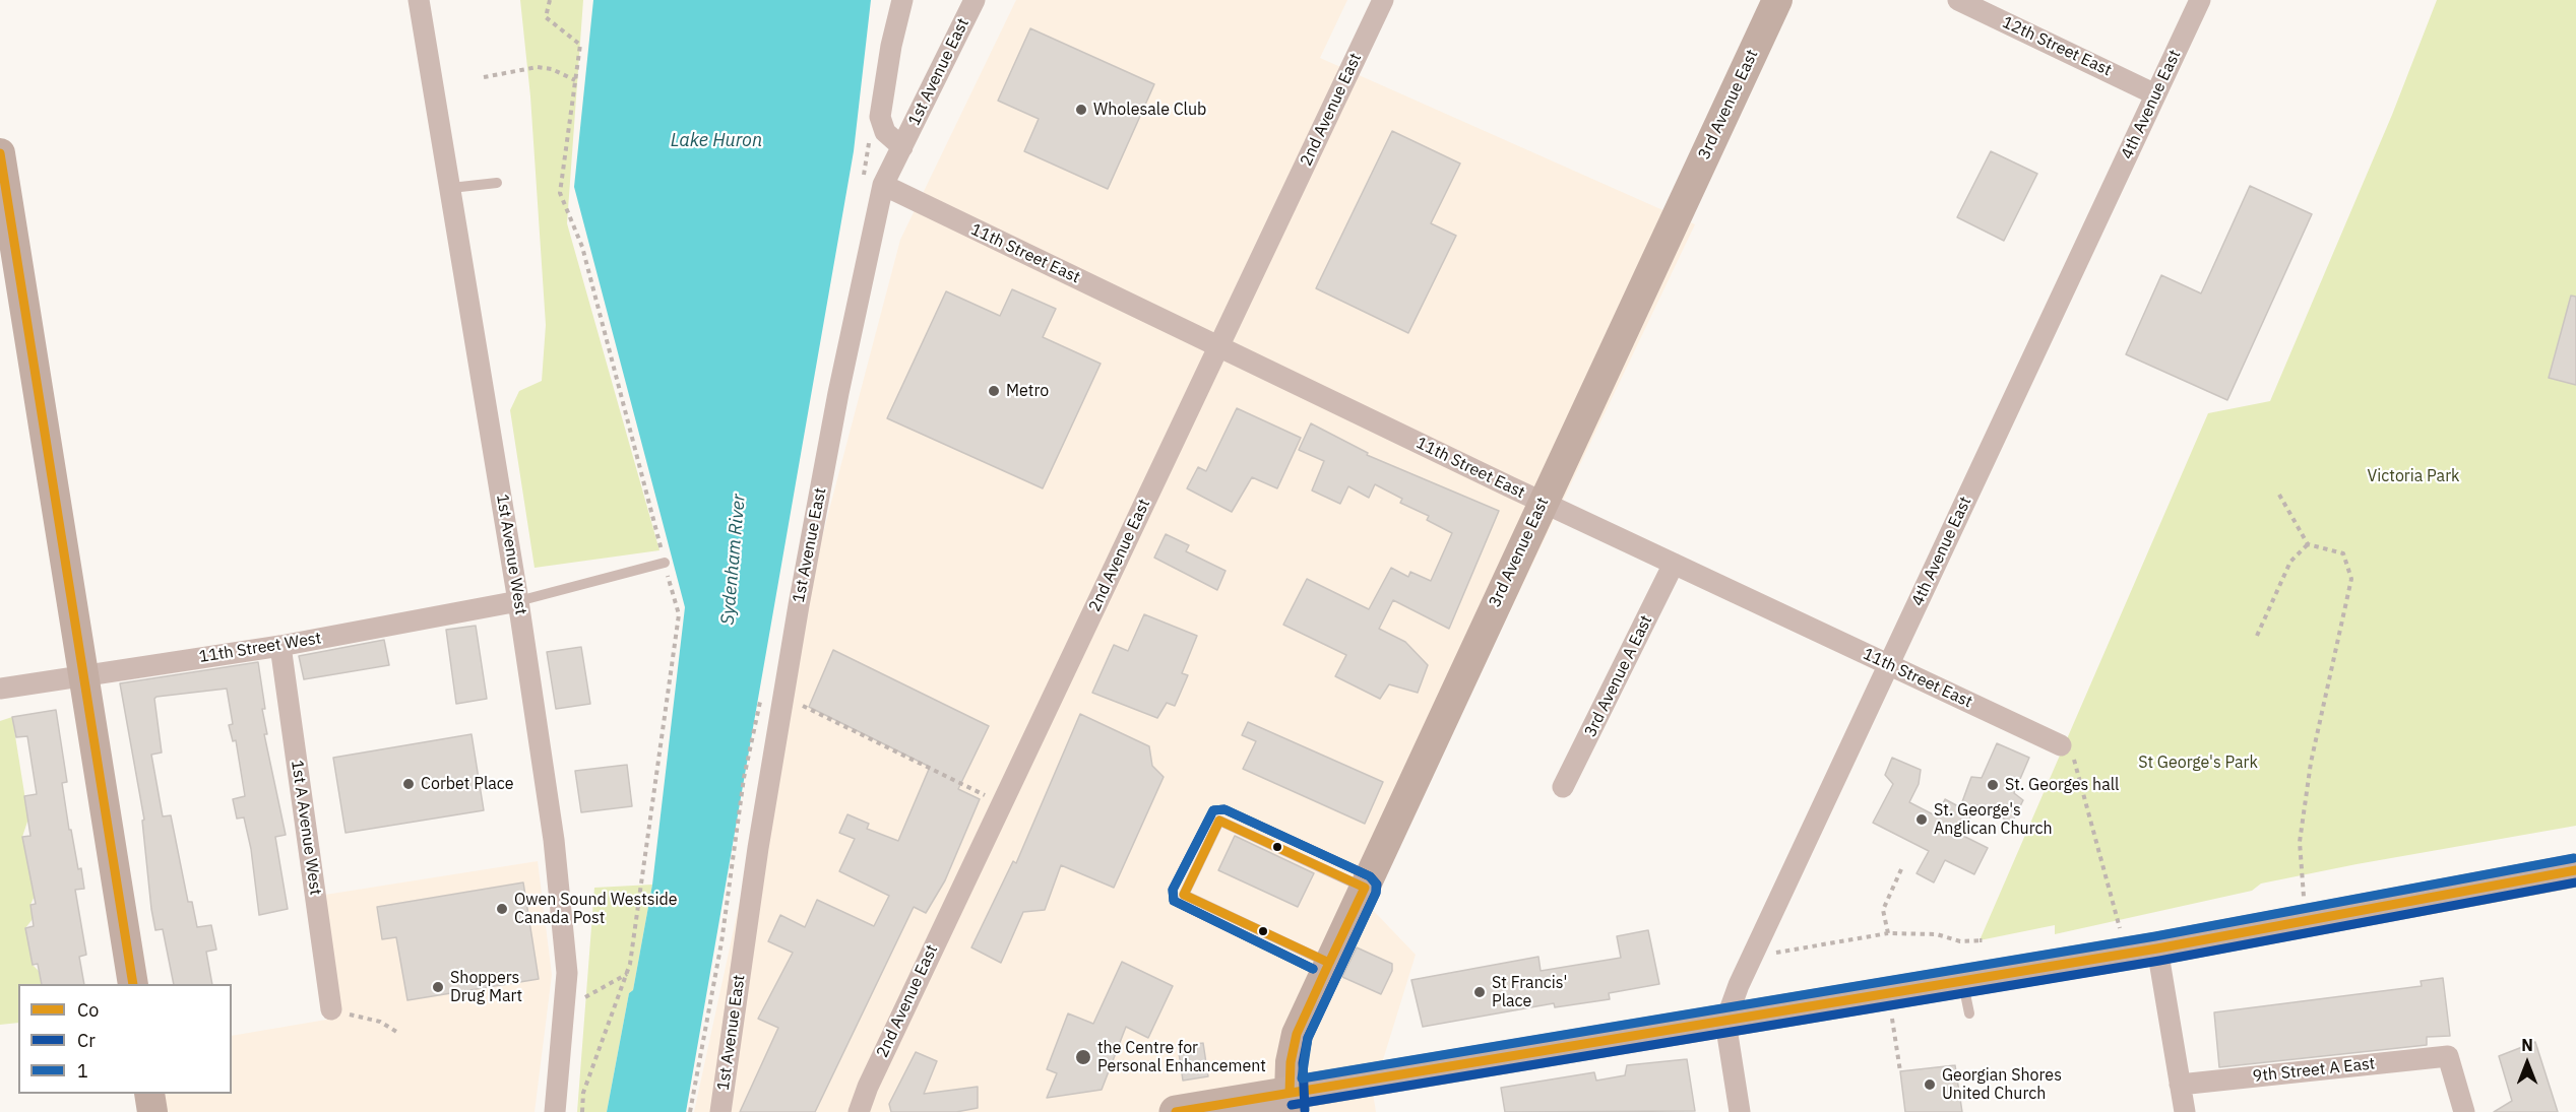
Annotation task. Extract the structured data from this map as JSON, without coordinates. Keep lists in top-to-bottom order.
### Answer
{
  "streets": {
    "main road": ["3rd Avenue East"],
    "street": [
      "12th Street East",
      "1st Avenue East",
      "4th Avenue East",
      "2nd Avenue East",
      "11th Street East",
      "1st Avenue West",
      "11th Street West",
      "3rd Avenue A East",
      "1st A Avenue West",
      "9th Street A East"
    ]
  },
  "crossings": [
    ["12th Street East", "4th Avenue East"],
    ["1st Avenue East", "11th Street East"],
    ["3rd Avenue East", "11th Street East"],
    ["4th Avenue East", "11th Street East"],
    ["2nd Avenue East", "11th Street East"],
    ["11th Street East", "3rd Avenue A East"],
    ["1st Avenue West", "11th Street West"],
    ["11th Street West", "1st A Avenue West"]
  ],
  "water": ["Lake Huron", "Sydenham River"],
  "parks": ["Victoria Park", "St George's Park"],
  "places": [
    "Wholesale Club",
    "Metro",
    "Corbet Place",
    "St. Georges hall",
    "St. George's Anglican Church",
    "Owen Sound Westside Canada Post",
    "Shoppers Drug Mart",
    "St Francis' Place",
    "the Centre for Personal Enhancement",
    "Georgian Shores United Church"
  ],
  "lines": ["transit line Co", "transit line Cr", "transit line 1"],
  "legend": ["Co", "Cr", "1"],
  "north": "top"
}
